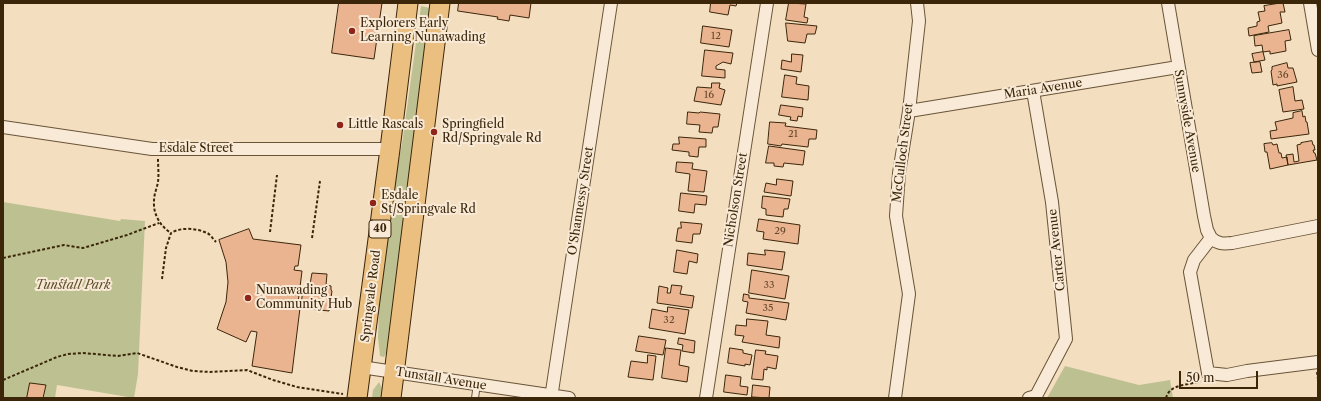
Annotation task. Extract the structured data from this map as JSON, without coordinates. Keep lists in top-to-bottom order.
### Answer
{
  "streets": {
    "highway": ["40", "Springvale Road"],
    "street": [
      "Maria Avenue",
      "Sunnyside Avenue",
      "Esdale Street",
      "McCulloch Street",
      "Nicholson Street",
      "O'Shannessy Street",
      "Carter Avenue",
      "Tunstall Avenue"
    ]
  },
  "crossings": [
    ["Maria Avenue", "Sunnyside Avenue"],
    ["Maria Avenue", "McCulloch Street"],
    ["Maria Avenue", "Carter Avenue"],
    ["Esdale Street", "Springvale Road"],
    ["O'Shannessy Street", "Tunstall Avenue"],
    ["Springvale Road", "Tunstall Avenue"]
  ],
  "parks": ["Tunstall Park"],
  "places": [
    "Explorers Early Learning Nunawading",
    "Little Rascals",
    "Springfield Rd/Springvale Rd",
    "Esdale St/Springvale Rd",
    "Nunawading Community Hub"
  ],
  "house_numbers": [
    "12",
    "36",
    "16",
    "21",
    "29",
    "33",
    "35",
    "32"
  ],
  "scale_bar": "50 m"
}
